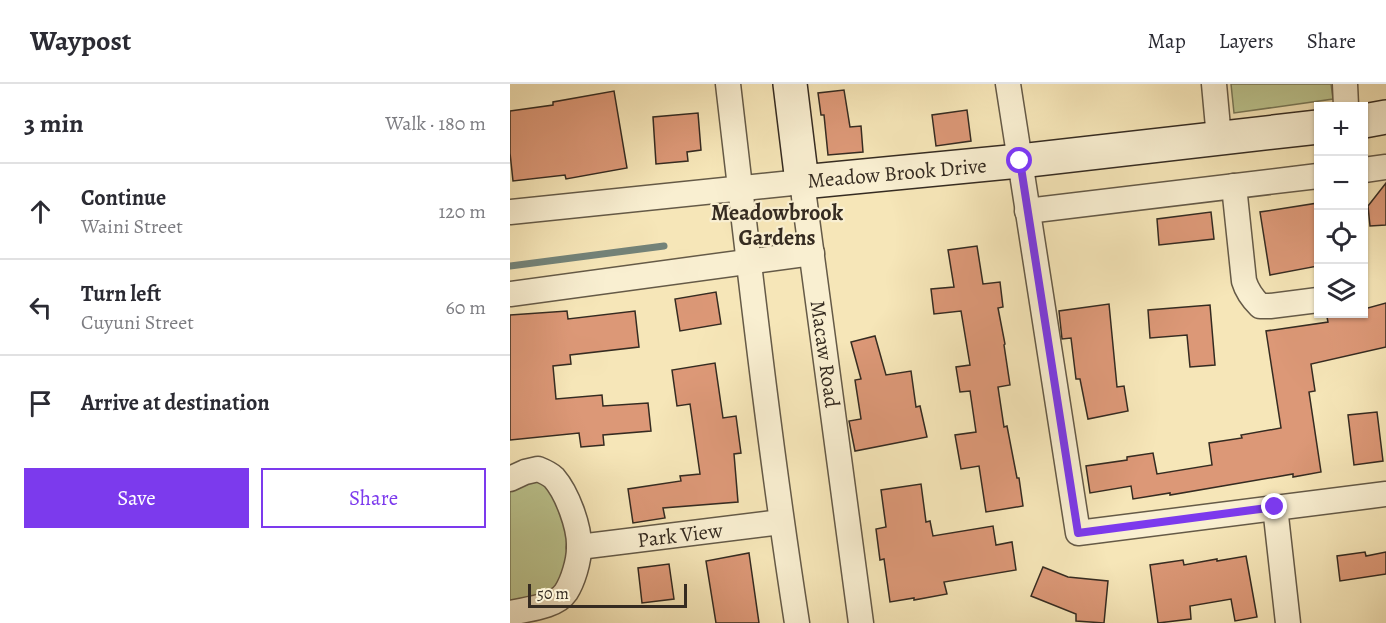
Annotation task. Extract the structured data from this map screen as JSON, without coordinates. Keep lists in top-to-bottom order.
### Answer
{
  "streets": {
    "street": ["Meadow Brook Drive", "Macaw Road", "Park View"]
  },
  "crossings": [
    ["Meadow Brook Drive", "Macaw Road"]
  ],
  "districts": ["Meadowbrook Gardens"],
  "scale_bar": "50 m",
  "page": {
    "header": "Waypost",
    "nav": ["Map", "Layers", "Share"],
    "heading": ["3 min", "Walk · 180 m"],
    "map_buttons": ["+", "−"],
    "list": [
      ["Continue", "Waini Street", "120 m"],
      ["Turn left", "Cuyuni Street", "60 m"],
      "Arrive at destination"
    ],
    "buttons": ["Save", "Share"],
    "scale": "50 m"
  }
}
